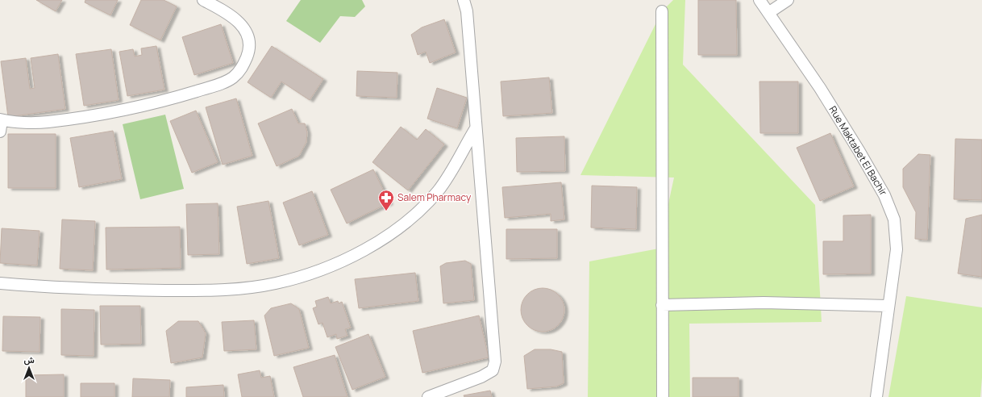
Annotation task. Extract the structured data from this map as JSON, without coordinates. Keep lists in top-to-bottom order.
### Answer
{
  "streets": {
    "street": ["Rue Maktabet El Bachir"]
  },
  "places": {
    "pharmacy": ["Salem Pharmacy"]
  },
  "north": "top"
}
